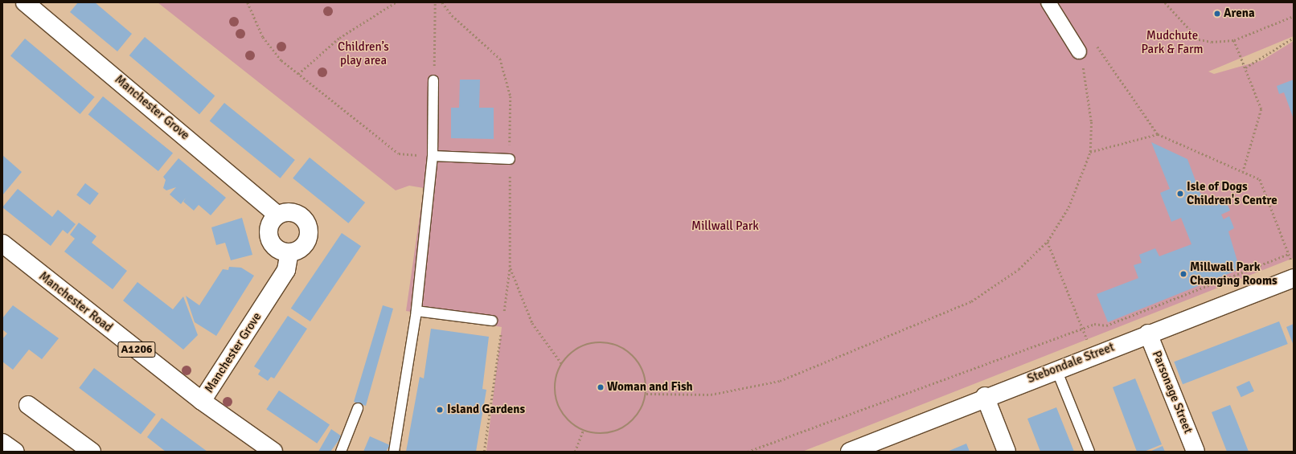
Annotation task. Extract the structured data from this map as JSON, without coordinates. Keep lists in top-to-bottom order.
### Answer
{
  "streets": {
    "street": [
      "Manchester Grove",
      "Manchester Road",
      "A1206",
      "Stebondale Street",
      "Parsonage Street"
    ]
  },
  "crossings": [
    ["Manchester Grove", "Manchester Road"],
    ["Stebondale Street", "Parsonage Street"]
  ],
  "parks": ["Mudchute Park & Farm", "Children’s play area", "Millwall Park"],
  "places": [
    "Arena",
    "Isle of Dogs Children's Centre",
    "Millwall Park Changing Rooms",
    "Woman and Fish",
    "Island Gardens"
  ]
}
